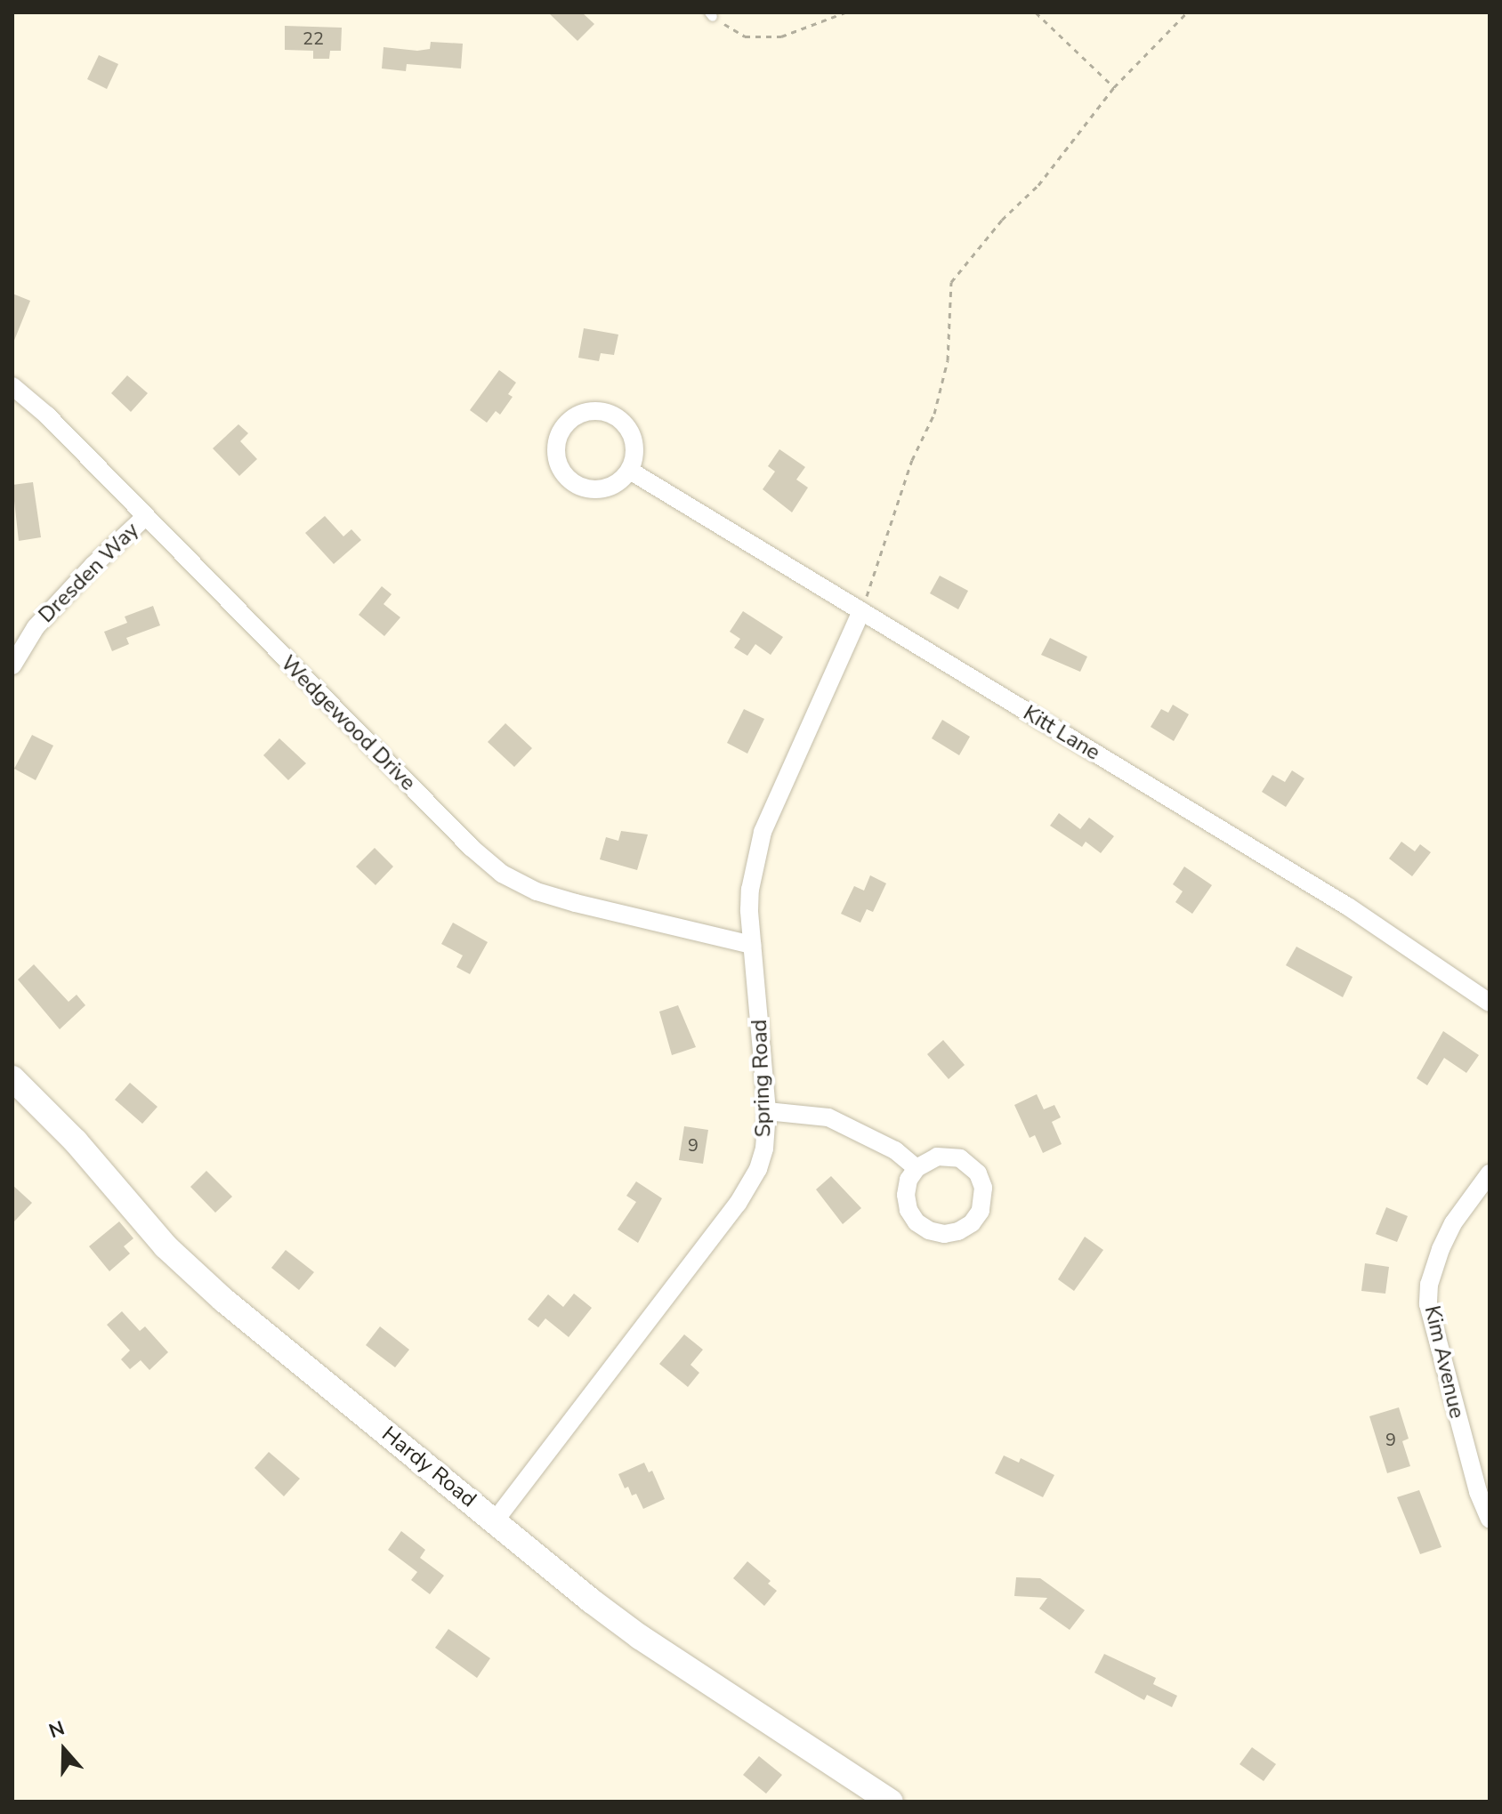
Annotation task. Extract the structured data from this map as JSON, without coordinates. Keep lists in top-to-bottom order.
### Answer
{
  "streets": {
    "street": [
      "Dresden Way",
      "Wedgewood Drive",
      "Kitt Lane",
      "Spring Road",
      "Kim Avenue",
      "Hardy Road"
    ]
  },
  "crossings": [
    ["Dresden Way", "Wedgewood Drive"],
    ["Wedgewood Drive", "Spring Road"],
    ["Kitt Lane", "Spring Road"],
    ["Spring Road", "Hardy Road"]
  ],
  "house_numbers": ["22", "9", "9"],
  "north": "top"
}
